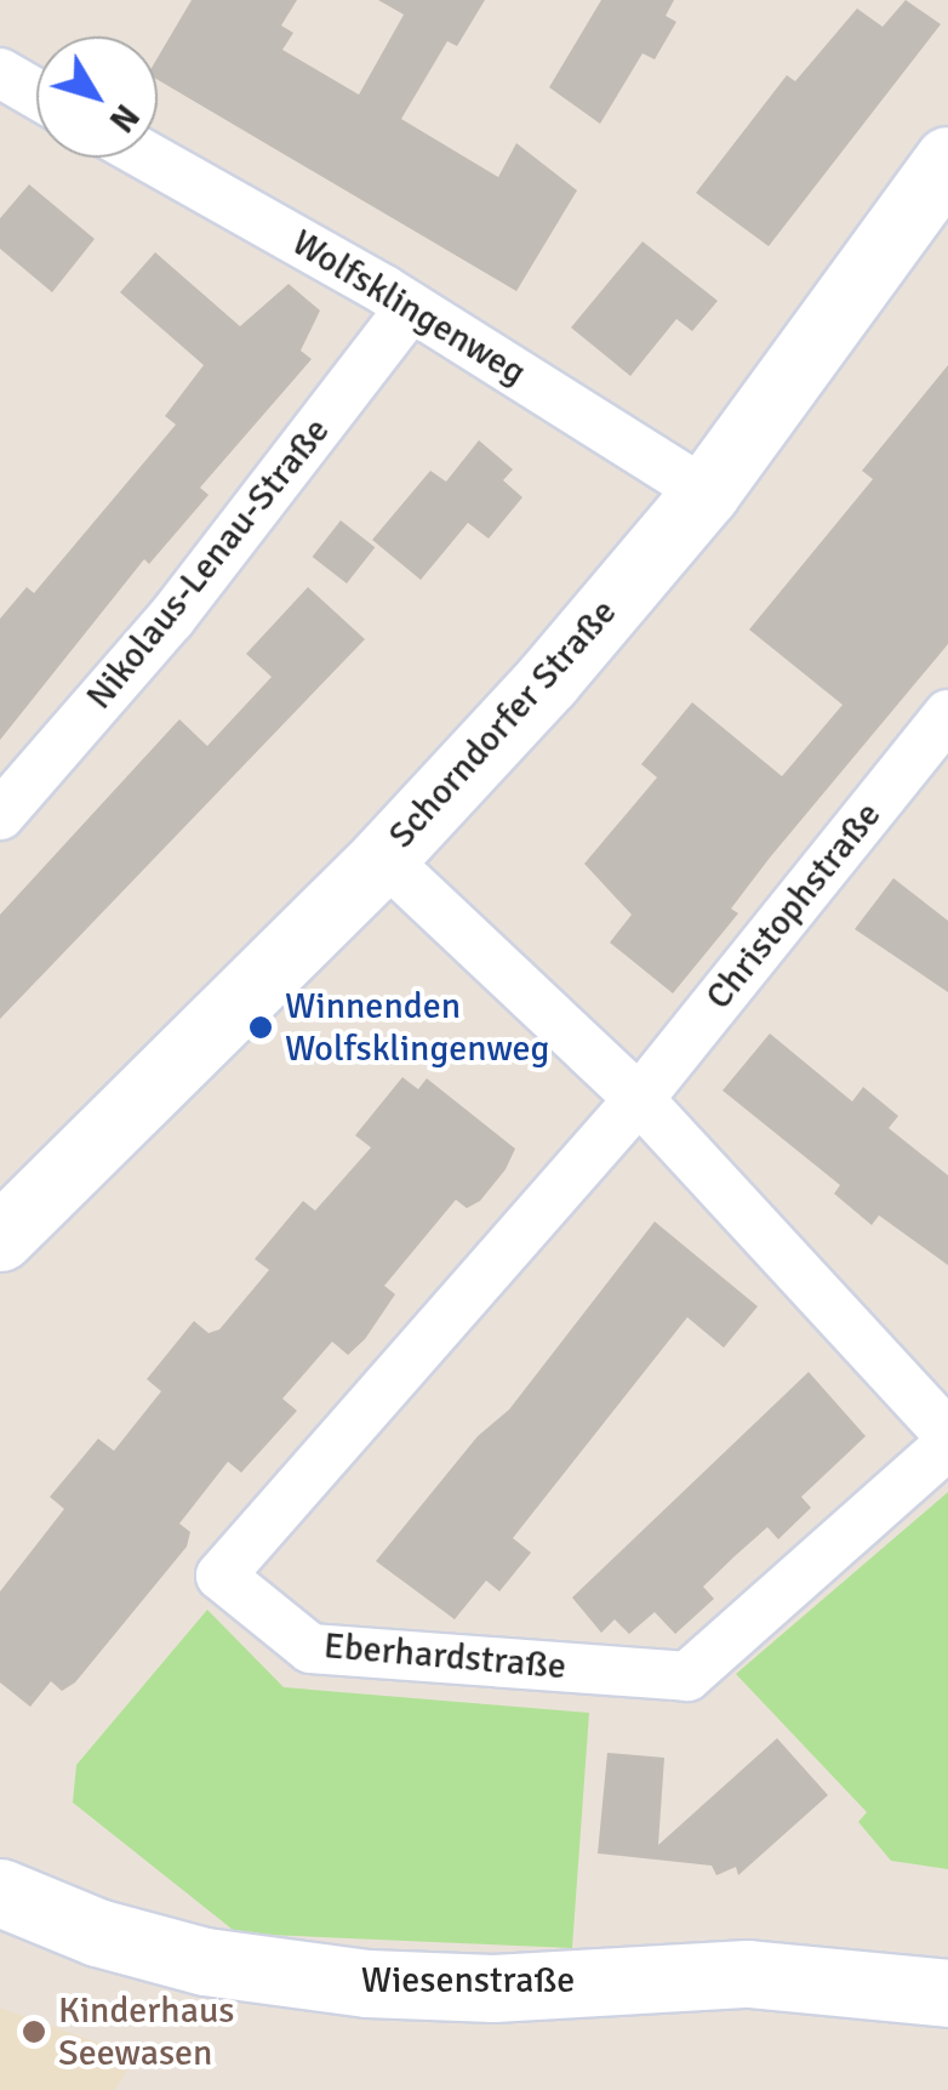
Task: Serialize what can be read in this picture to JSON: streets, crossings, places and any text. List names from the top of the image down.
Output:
{
  "streets": {
    "street": [
      "Wolfsklingenweg",
      "Nikolaus-Lenau-Straße",
      "Schorndorfer Straße",
      "Christophstraße",
      "Eberhardstraße",
      "Wiesenstraße"
    ]
  },
  "crossings": [
    ["Wolfsklingenweg", "Nikolaus-Lenau-Straße"],
    ["Wolfsklingenweg", "Schorndorfer Straße"],
    ["Christophstraße", "Eberhardstraße"]
  ],
  "places": ["Winnenden Wolfsklingenweg", "Kinderhaus Seewasen"],
  "north": "bottom right"
}
